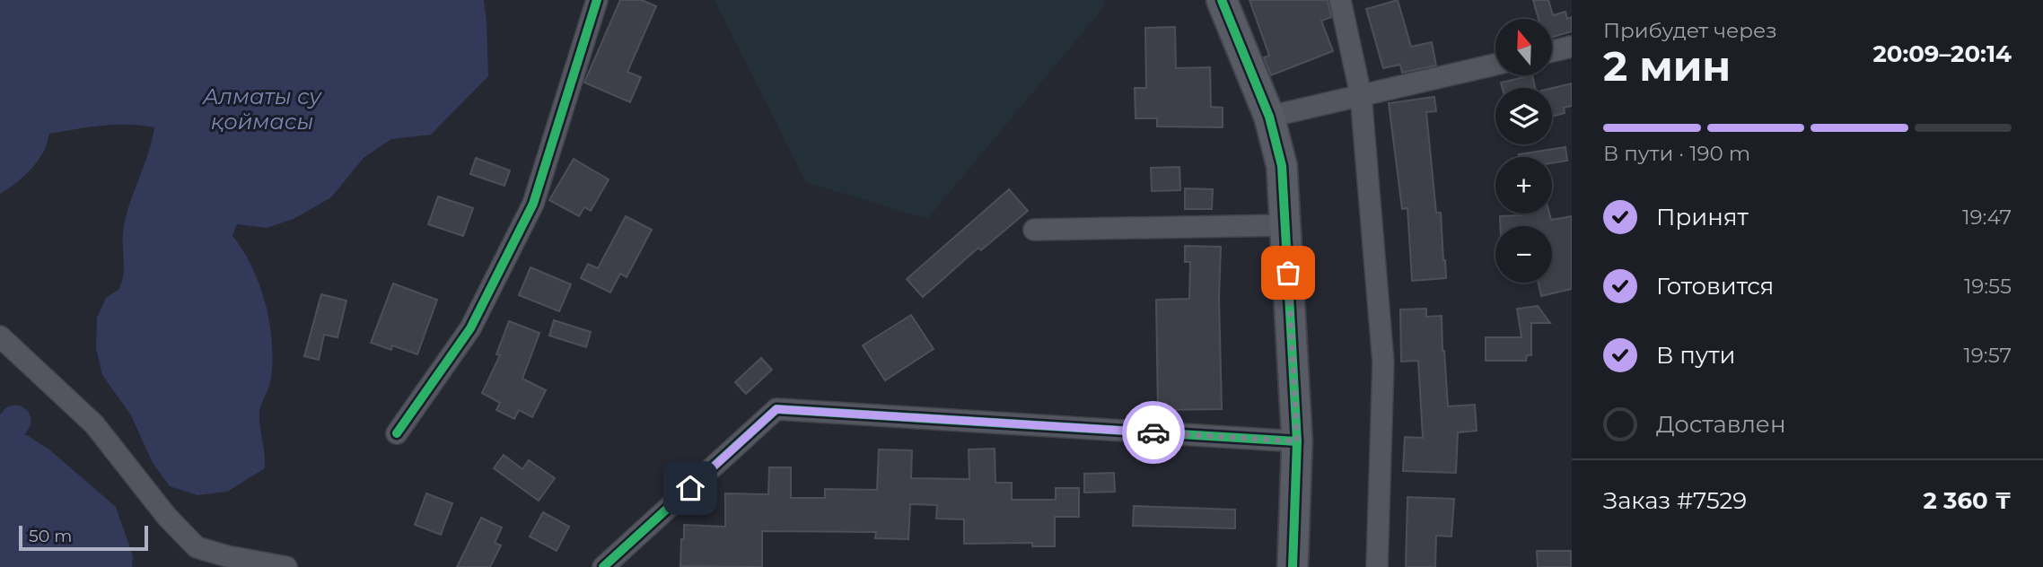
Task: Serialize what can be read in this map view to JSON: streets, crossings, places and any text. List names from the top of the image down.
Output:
{
  "water": ["Алматы су қоймасы"],
  "scale_bar": "50 m",
  "north": "top",
  "page": {
    "heading": ["2 мин", "Прибудет через", "20:09–20:14"],
    "panel": ["Заказ #7529", "2 360 ₸"],
    "map_buttons": ["+", "−"],
    "bar": "В пути · 190 m",
    "list": [
      ["Принят", "19:47"],
      ["Готовится", "19:55"],
      ["В пути", "19:57"],
      "Доставлен"
    ],
    "scale": "50 m"
  }
}
